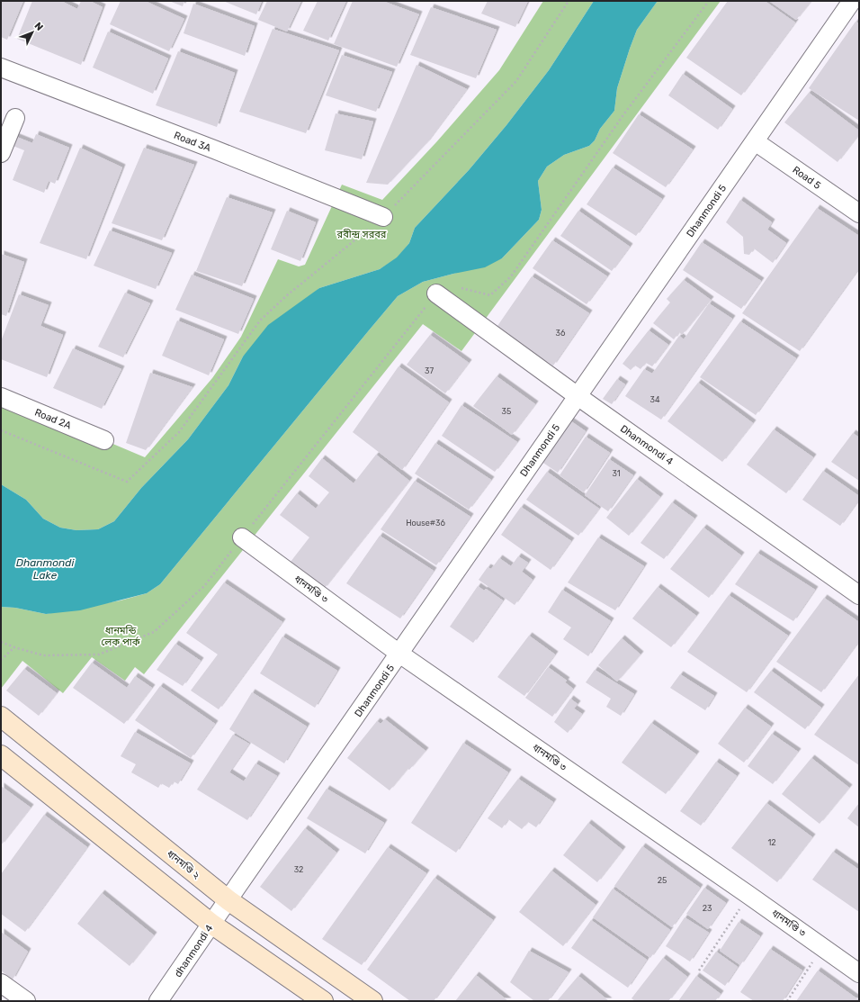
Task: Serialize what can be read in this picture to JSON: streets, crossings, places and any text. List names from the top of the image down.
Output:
{
  "streets": {
    "main road": ["ধানমণ্ডি ২"],
    "street": [
      "Road 3A",
      "Road 5",
      "Dhanmondi 5",
      "Road 2A",
      "Dhanmondi 4",
      "ধানমণ্ডি ৩",
      "dhanmondi 4"
    ]
  },
  "crossings": [
    ["Road 5", "Dhanmondi 5"],
    ["Dhanmondi 5", "Dhanmondi 4"],
    ["Dhanmondi 5", "ধানমণ্ডি ৩"],
    ["Dhanmondi 5", "ধানমণ্ডি ২"],
    ["Dhanmondi 5", "dhanmondi 4"],
    ["ধানমণ্ডি ২", "dhanmondi 4"]
  ],
  "water": ["Dhanmondi Lake"],
  "parks": ["রবীন্দ্র সরবর", "ধানমন্ডি লেক পার্ক"],
  "house_numbers": [
    "36",
    "37",
    "34",
    "35",
    "31",
    "House#36",
    "12",
    "32",
    "25",
    "23"
  ],
  "north": "top right"
}
